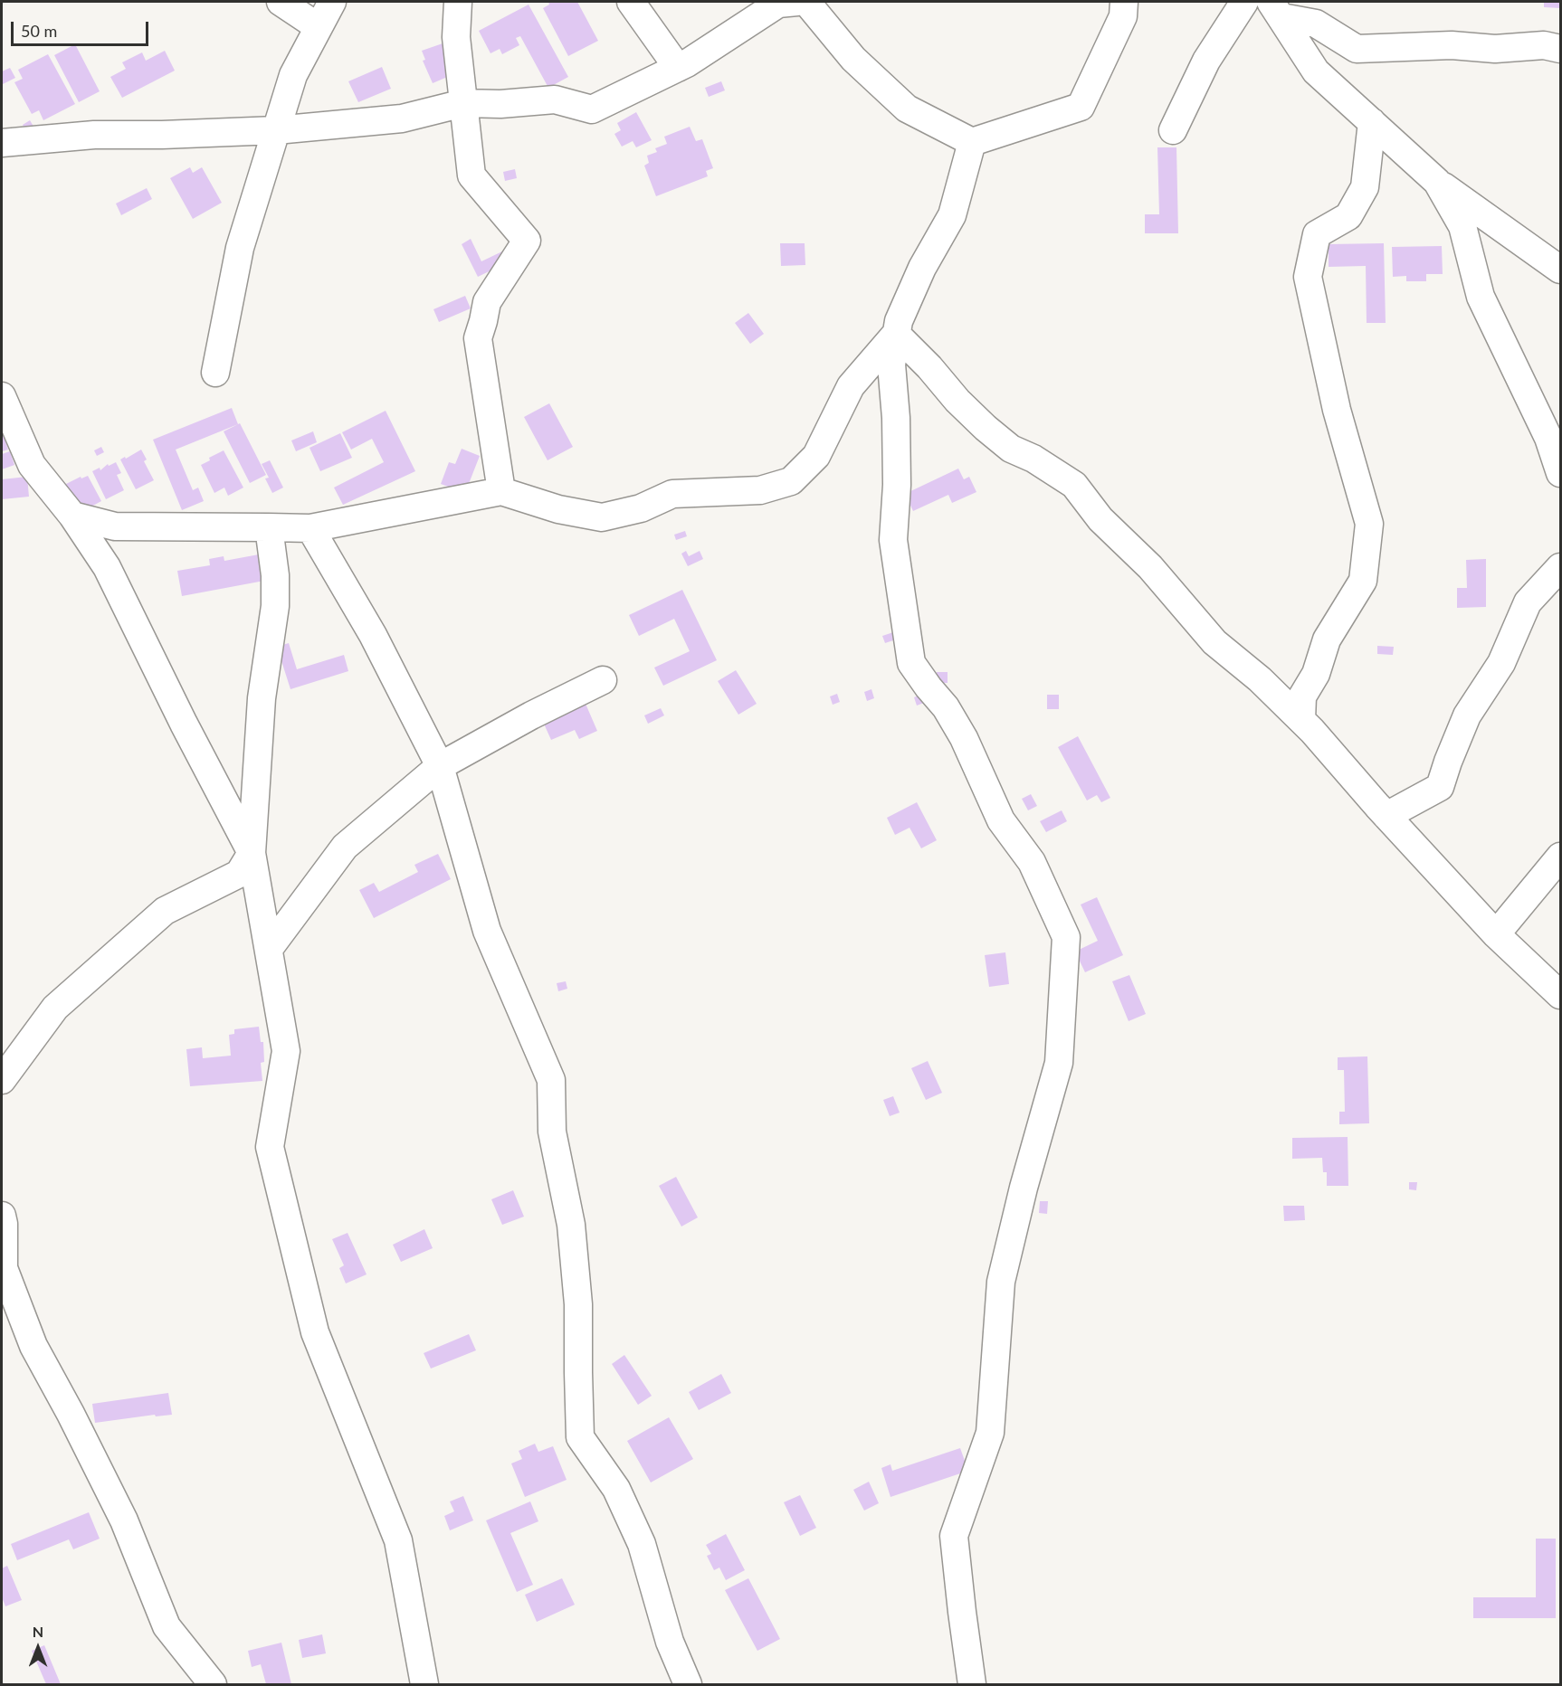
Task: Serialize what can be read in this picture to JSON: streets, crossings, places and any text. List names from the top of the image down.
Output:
{
  "scale_bar": "50 m",
  "north": "top"
}
